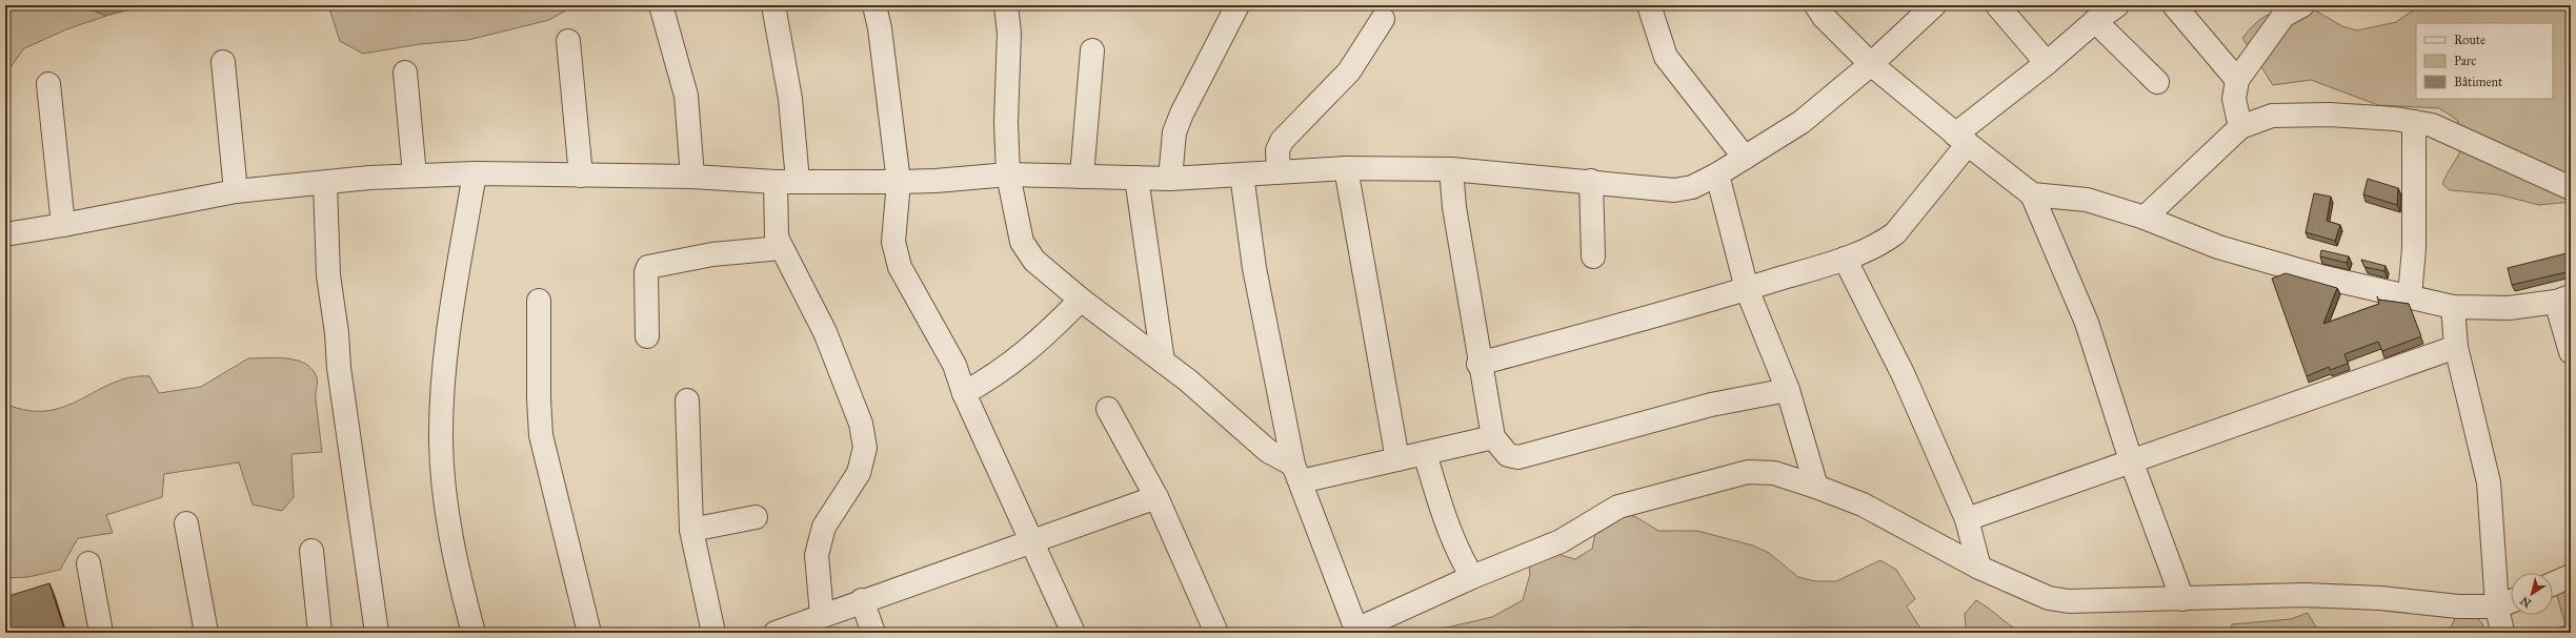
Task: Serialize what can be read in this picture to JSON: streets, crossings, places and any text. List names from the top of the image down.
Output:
{
  "legend": ["Route", "Parc", "Bâtiment"],
  "north": "bottom left"
}
